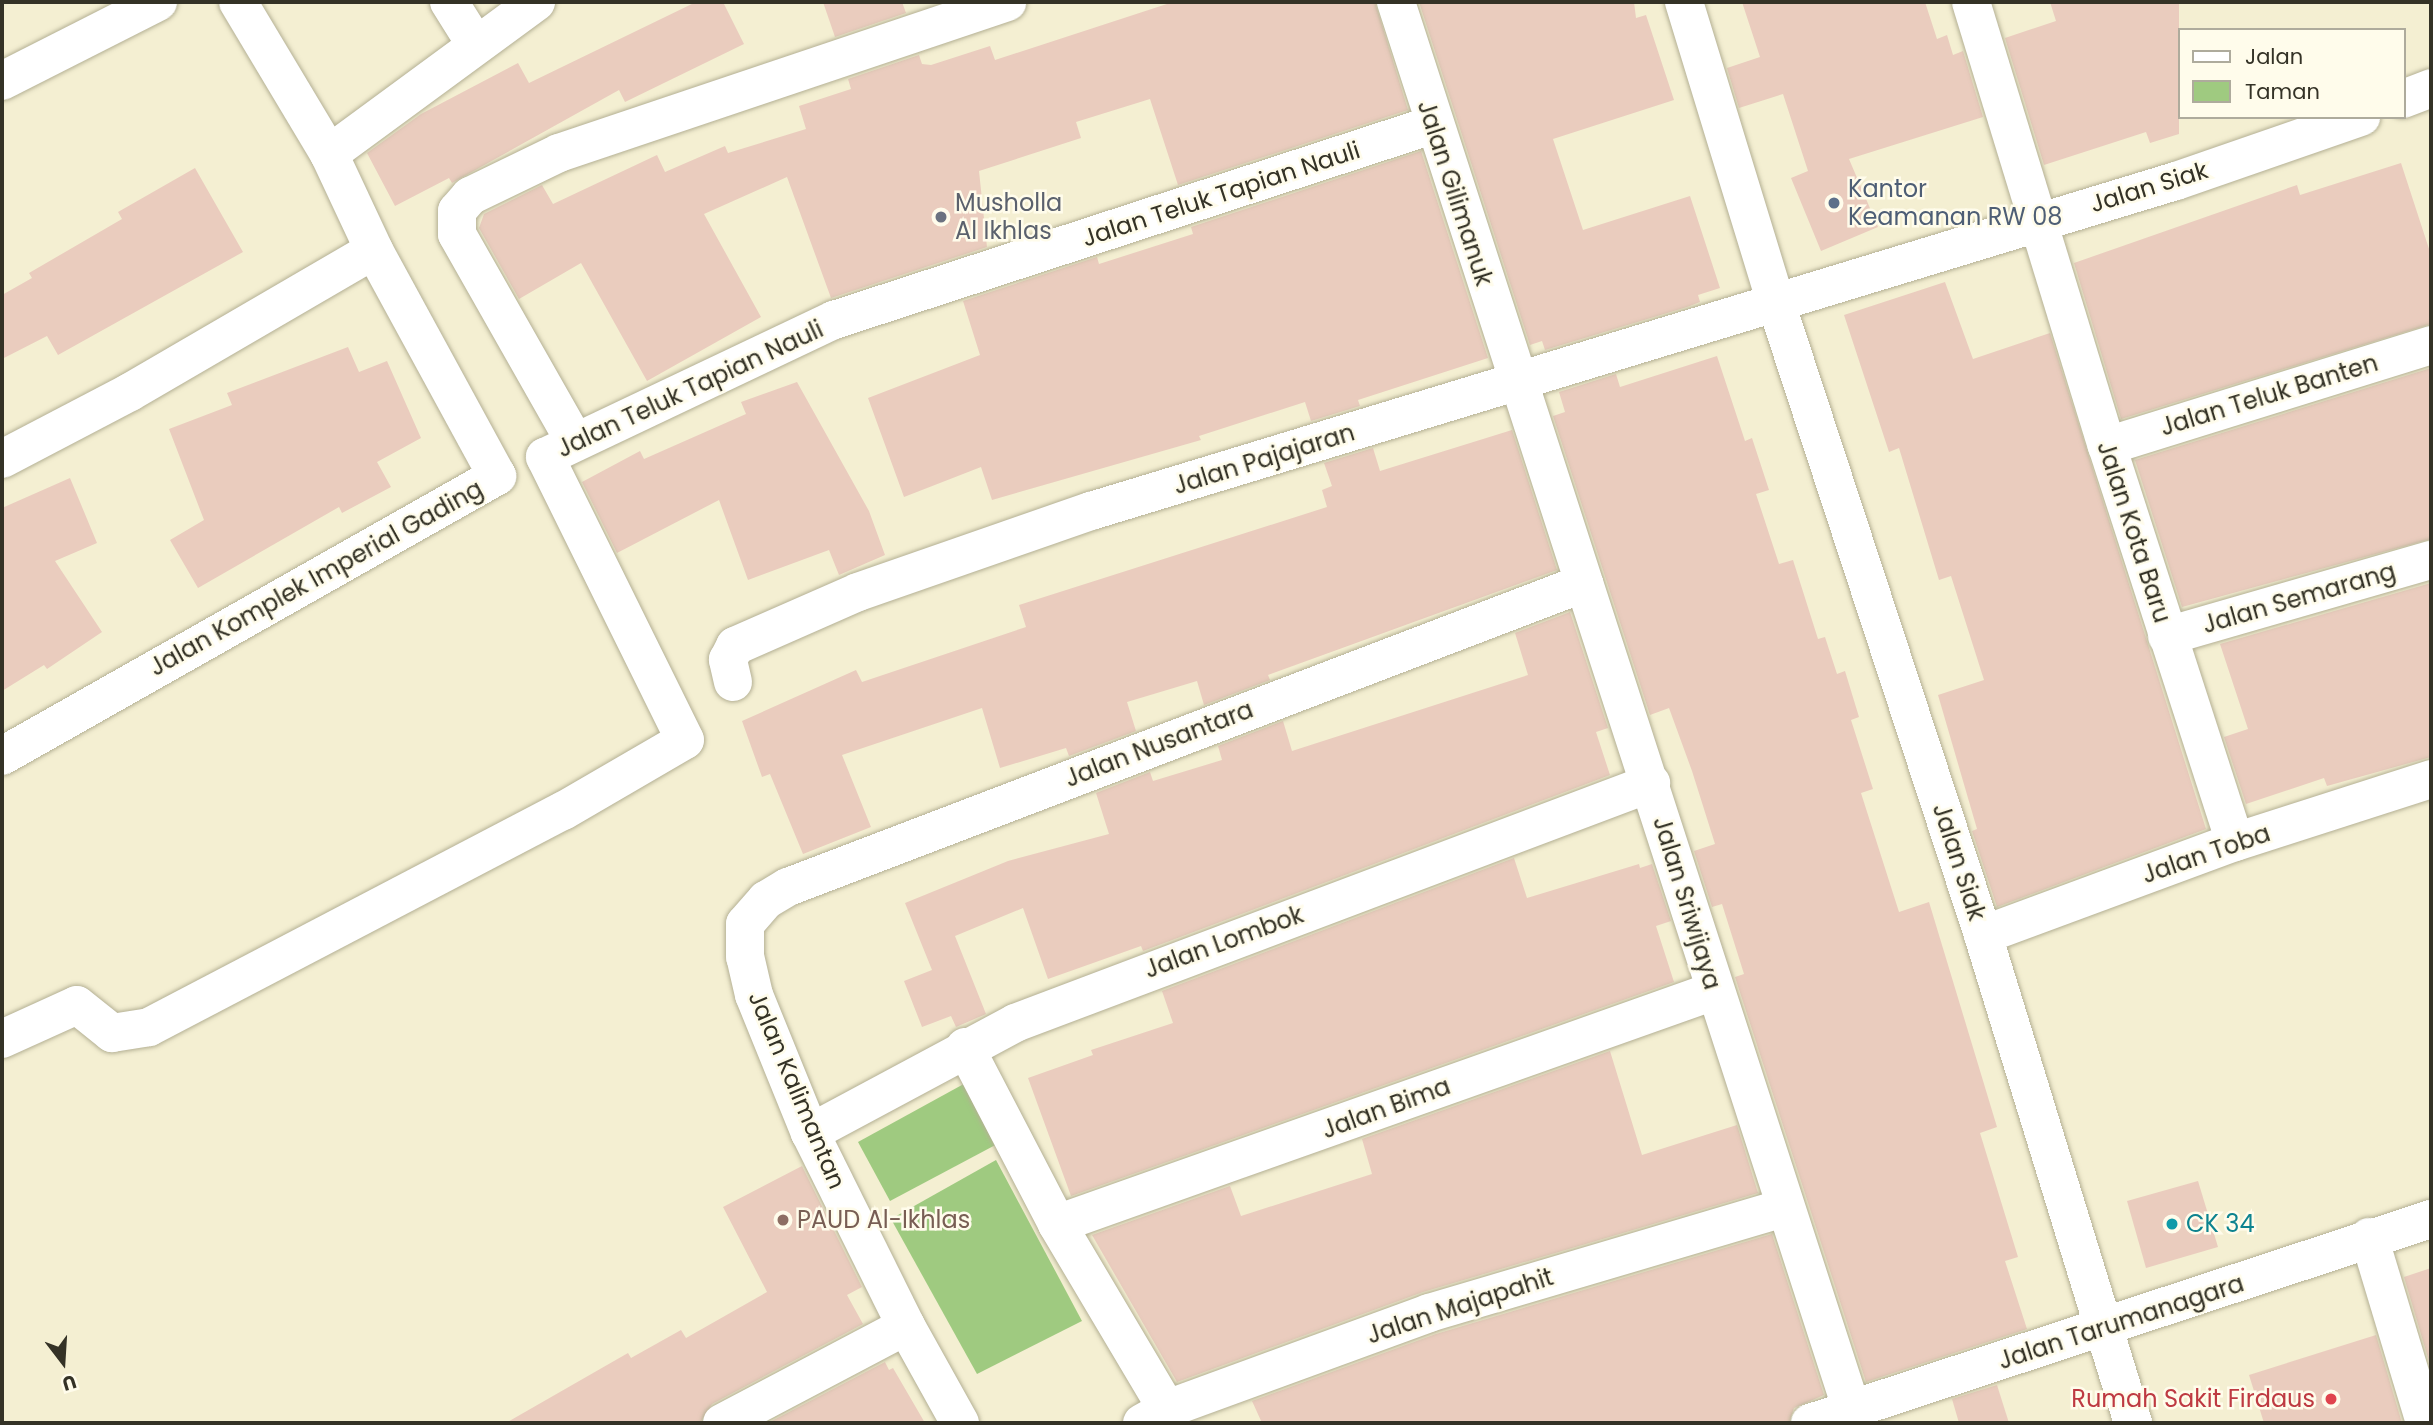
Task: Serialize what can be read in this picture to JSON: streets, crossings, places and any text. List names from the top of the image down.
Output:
{
  "streets": {
    "street": [
      "Jalan Siak",
      "Jalan Gilimanuk",
      "Jalan Teluk Tapian Nauli",
      "Jalan Teluk Banten",
      "Jalan Pajajaran",
      "Jalan Kota Baru",
      "Jalan Komplek Imperial Gading",
      "Jalan Semarang",
      "Jalan Nusantara",
      "Jalan Toba",
      "Jalan Sriwijaya",
      "Jalan Lombok",
      "Jalan Kalimantan",
      "Jalan Bima",
      "Jalan Majapahit",
      "Jalan Tarumanagara"
    ]
  },
  "crossings": [
    ["Jalan Siak", "Jalan Pajajaran"],
    ["Jalan Siak", "Jalan Kota Baru"],
    ["Jalan Siak", "Jalan Toba"],
    ["Jalan Siak", "Jalan Tarumanagara"],
    ["Jalan Gilimanuk", "Jalan Teluk Tapian Nauli"],
    ["Jalan Gilimanuk", "Jalan Pajajaran"],
    ["Jalan Gilimanuk", "Jalan Sriwijaya"],
    ["Jalan Teluk Banten", "Jalan Kota Baru"],
    ["Jalan Pajajaran", "Jalan Sriwijaya"],
    ["Jalan Kota Baru", "Jalan Semarang"],
    ["Jalan Kota Baru", "Jalan Toba"],
    ["Jalan Nusantara", "Jalan Sriwijaya"],
    ["Jalan Nusantara", "Jalan Kalimantan"],
    ["Jalan Sriwijaya", "Jalan Lombok"],
    ["Jalan Sriwijaya", "Jalan Bima"],
    ["Jalan Sriwijaya", "Jalan Majapahit"],
    ["Jalan Sriwijaya", "Jalan Tarumanagara"],
    ["Jalan Lombok", "Jalan Kalimantan"]
  ],
  "places": [
    "Kantor Keamanan RW 08",
    "Musholla Al Ikhlas",
    "PAUD Al-Ikhlas",
    "CK 34",
    "Rumah Sakit Firdaus"
  ],
  "legend": ["Jalan", "Taman"],
  "north": "bottom"
}
